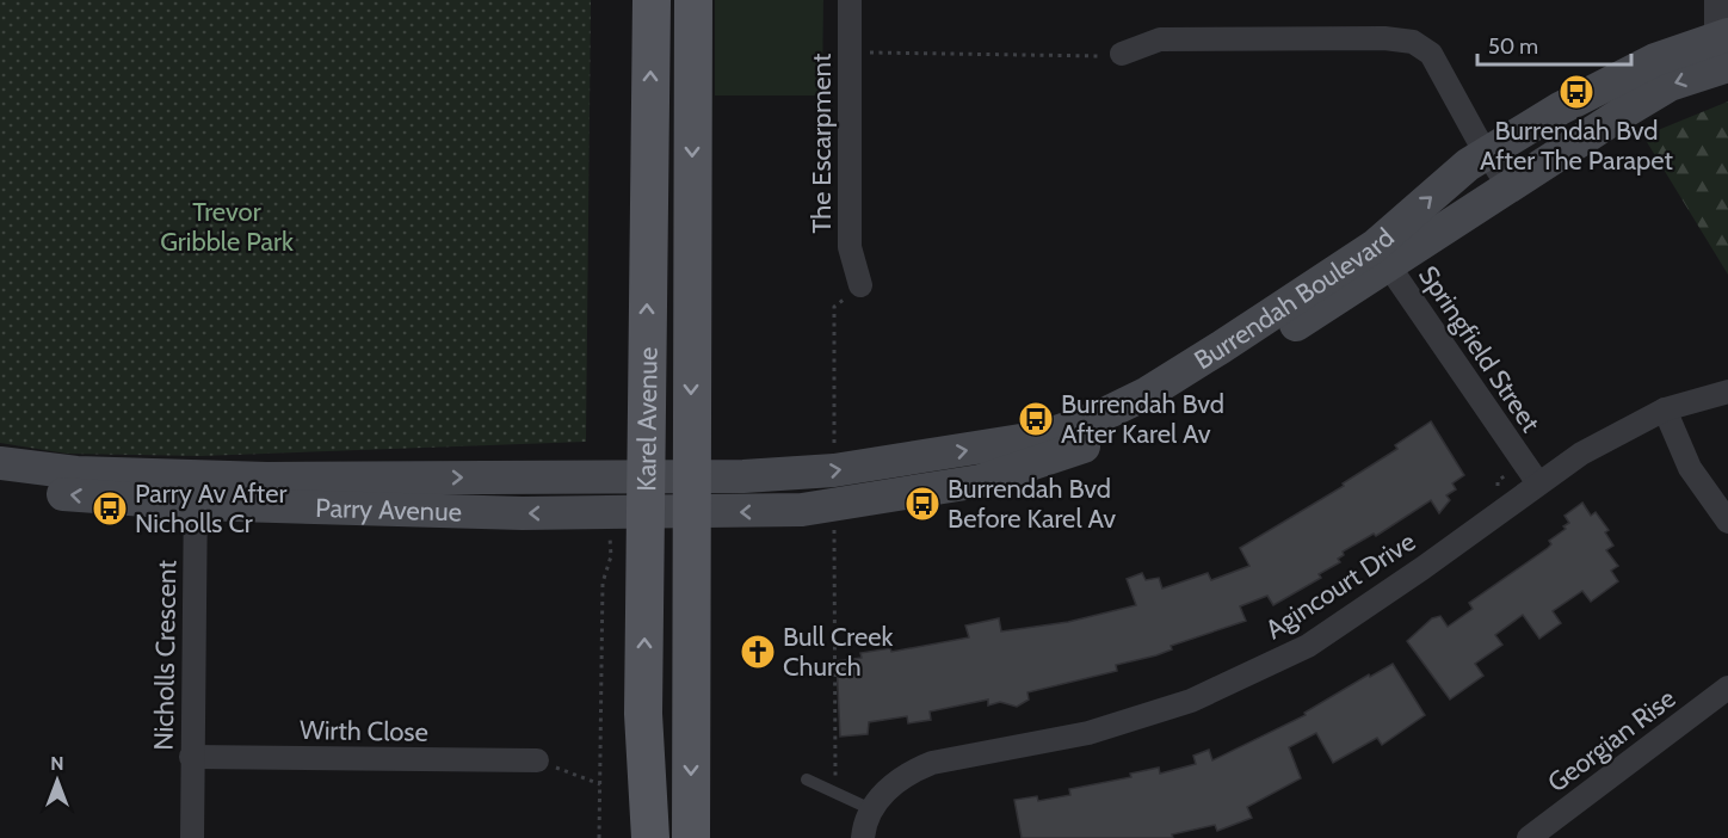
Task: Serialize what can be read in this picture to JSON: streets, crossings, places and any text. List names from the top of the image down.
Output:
{
  "streets": {
    "main road": ["Burrendah Boulevard", "Karel Avenue", "Parry Avenue"],
    "street": [
      "The Escarpment",
      "Springfield Street",
      "Agincourt Drive",
      "Nicholls Crescent",
      "Wirth Close",
      "Georgian Rise"
    ]
  },
  "crossings": [
    ["Burrendah Boulevard", "Springfield Street"],
    ["Burrendah Boulevard", "Karel Avenue"],
    ["Burrendah Boulevard", "Parry Avenue"],
    ["Springfield Street", "Agincourt Drive"],
    ["Karel Avenue", "Parry Avenue"],
    ["Parry Avenue", "Nicholls Crescent"],
    ["Nicholls Crescent", "Wirth Close"]
  ],
  "parks": ["Trevor Gribble Park"],
  "places": {
    "bus stop": [
      "Burrendah Bvd After The Parapet",
      "Burrendah Bvd After Karel Av",
      "Burrendah Bvd Before Karel Av",
      "Parry Av After Nicholls Cr"
    ],
    "church": ["Bull Creek Church"]
  },
  "scale_bar": "50 m",
  "north": "top"
}
